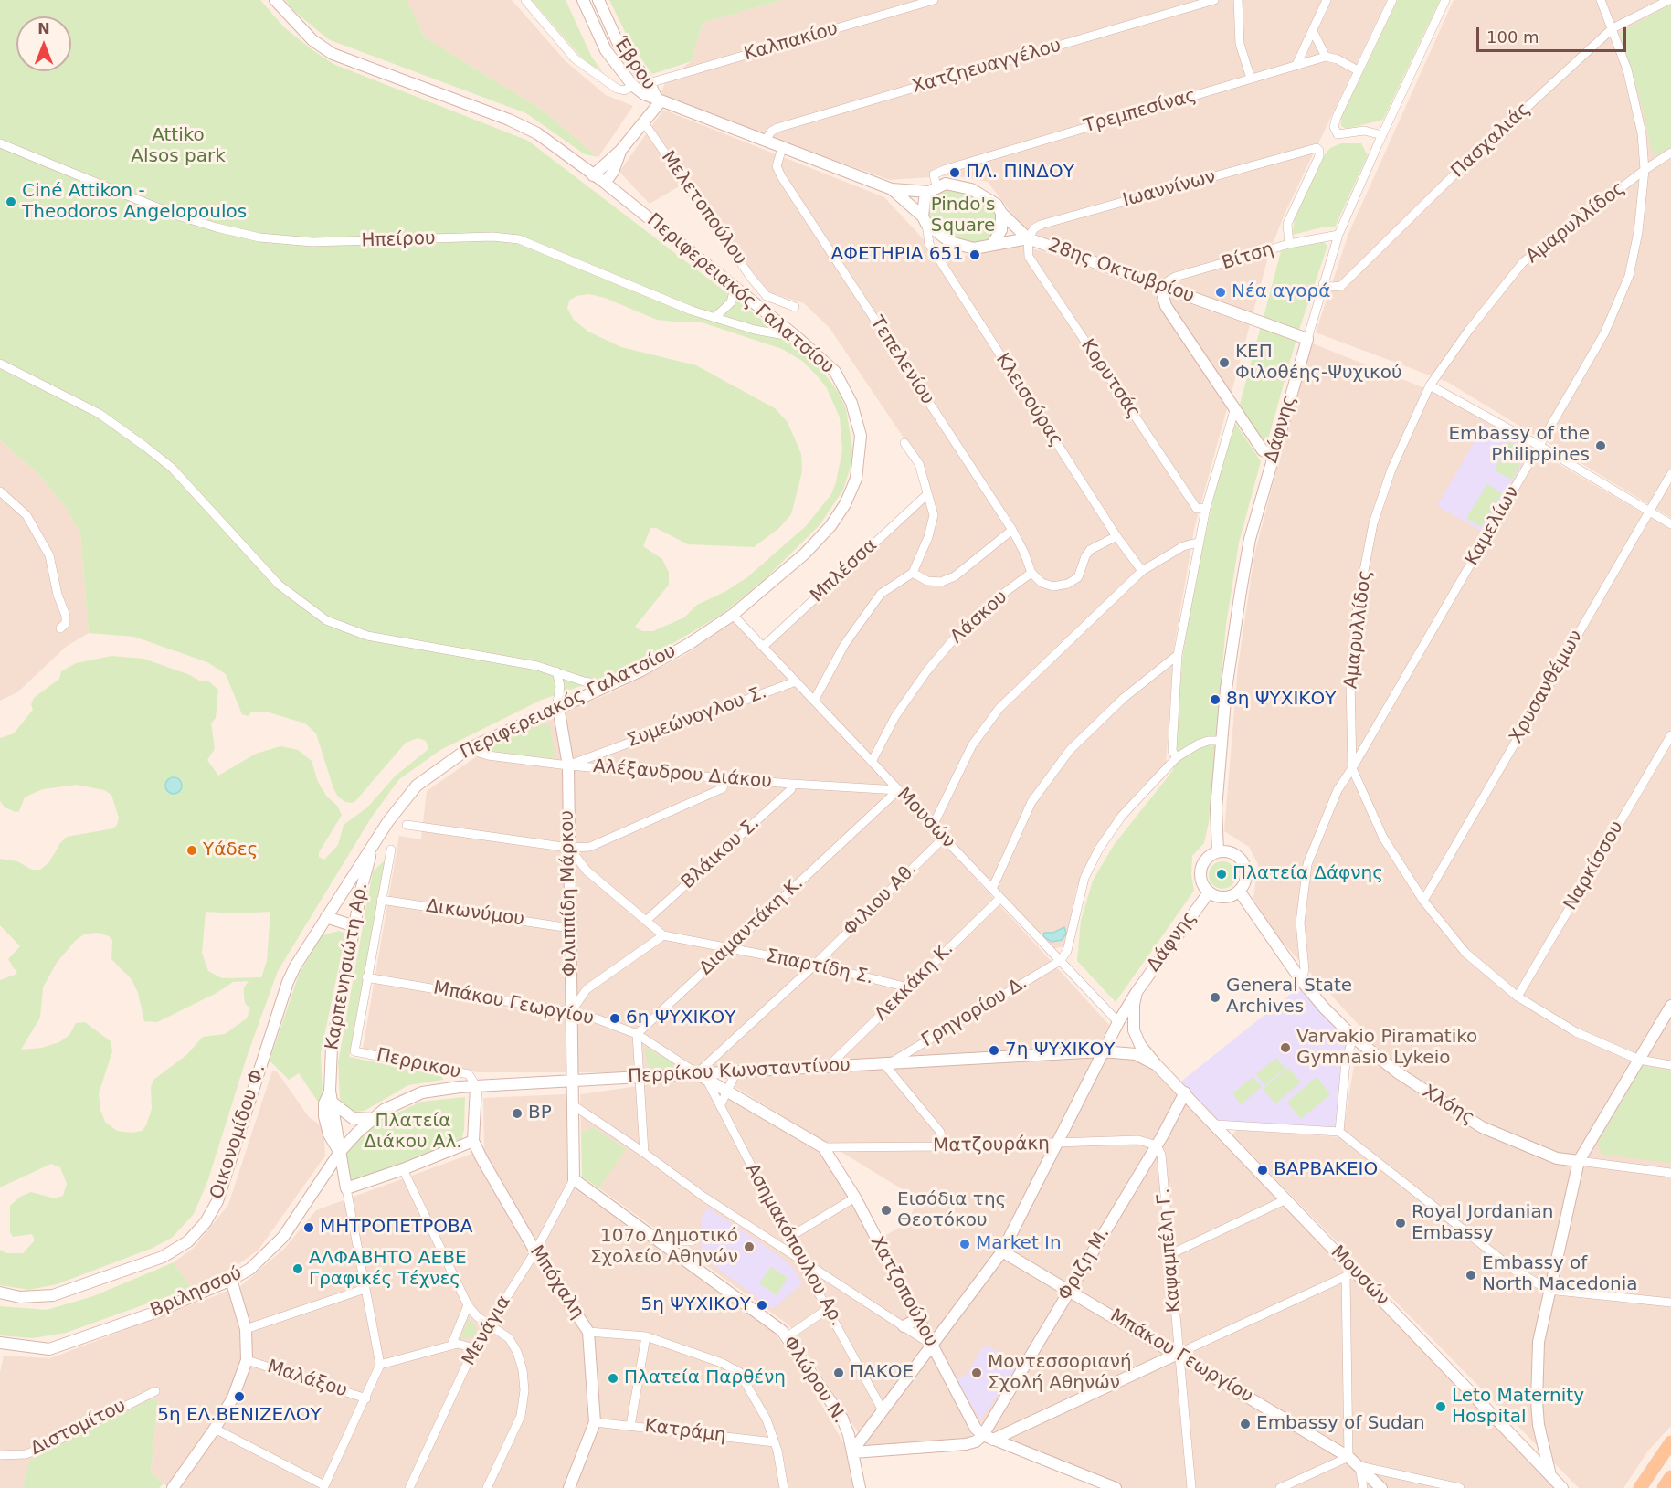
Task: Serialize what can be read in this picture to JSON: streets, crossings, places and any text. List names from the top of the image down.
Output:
{
  "streets": {
    "street": [
      "Καλπακίου",
      "Έβρου",
      "Χατζηευαγγέλου",
      "Τρεμπεσίνας",
      "Πασχαλιάς",
      "Ιωαννίνων",
      "Μελετοπούλου",
      "Αμαρυλλίδος",
      "Ηπείρου",
      "Βίτση",
      "28ης Οκτωβρίου",
      "Περιφερειακός Γαλατσίου",
      "Τεπελενίου",
      "Κορυτσάς",
      "Κλεισούρας",
      "Δάφνης",
      "Καμελίων",
      "Μπλέσσα",
      "Λάσκου",
      "Χρυσανθέμων",
      "Συμεώνογλου Σ.",
      "Αλέξανδρου Διάκου",
      "Μουσών",
      "Βλάικου Σ.",
      "Ναρκίσσου",
      "Φιλιππίδη Μάρκου",
      "Φιλιου Αθ.",
      "Δικωνύμου",
      "Διαμαντάκη Κ.",
      "Καρπενησιώτη Αρ.",
      "Σπαρτίδη Σ.",
      "Λεκκάκη Κ.",
      "Μπάκου Γεωργίου",
      "Γρηγορίου Δ.",
      "Περρικου",
      "Περρίκου Κωνσταντίνου",
      "Χλόης",
      "Οικονομίδου Φ.",
      "Ματζουράκη",
      "Ασημακόπουλου Αρ.",
      "Καψαμπέλη Γ.",
      "Φριζη Μ.",
      "Μπόχαλη",
      "Χατζοπούλου",
      "Βριλησσού",
      "Μενάγια",
      "Μαλάξου",
      "Φλώρου Ν.",
      "Διστομίτου",
      "Κατράμη"
    ]
  },
  "crossings": [
    ["Καλπακίου", "Έβρου"],
    ["Έβρου", "28ης Οκτωβρίου"],
    ["Χατζηευαγγέλου", "28ης Οκτωβρίου"],
    ["Τρεμπεσίνας", "28ης Οκτωβρίου"],
    ["Τρεμπεσίνας", "Κλεισούρας"],
    ["Πασχαλιάς", "Δάφνης"],
    ["Πασχαλιάς", "Καμελίων"],
    ["Ιωαννίνων", "Βίτση"],
    ["Ιωαννίνων", "28ης Οκτωβρίου"],
    ["Ιωαννίνων", "Κορυτσάς"],
    ["Αμαρυλλίδος", "Καμελίων"],
    ["Αμαρυλλίδος", "Χρυσανθέμων"],
    ["Αμαρυλλίδος", "Ναρκίσσου"],
    ["Ηπείρου", "Περιφερειακός Γαλατσίου"],
    ["Βίτση", "28ης Οκτωβρίου"],
    ["Βίτση", "Δάφνης"],
    ["28ης Οκτωβρίου", "Τεπελενίου"],
    ["28ης Οκτωβρίου", "Κορυτσάς"],
    ["28ης Οκτωβρίου", "Κλεισούρας"],
    ["28ης Οκτωβρίου", "Δάφνης"],
    ["Περιφερειακός Γαλατσίου", "Αλέξανδρου Διάκου"],
    ["Περιφερειακός Γαλατσίου", "Μουσών"],
    ["Περιφερειακός Γαλατσίου", "Φιλιππίδη Μάρκου"],
    ["Περιφερειακός Γαλατσίου", "Καρπενησιώτη Αρ."],
    ["Περιφερειακός Γαλατσίου", "Οικονομίδου Φ."],
    ["Τεπελενίου", "Λάσκου"],
    ["Δάφνης", "Μουσών"],
    ["Δάφνης", "Μπάκου Γεωργίου"],
    ["Δάφνης", "Περρίκου Κωνσταντίνου"],
    ["Δάφνης", "Χλόης"],
    ["Δάφνης", "Ματζουράκη"],
    ["Δάφνης", "Ασημακόπουλου Αρ."],
    ["Δάφνης", "Χατζοπούλου"],
    ["Δάφνης", "Φλώρου Ν."],
    ["Καμελίων", "Χλόης"],
    ["Μπλέσσα", "Μουσών"],
    ["Λάσκου", "Μουσών"],
    ["Συμεώνογλου Σ.", "Αλέξανδρου Διάκου"],
    ["Συμεώνογλου Σ.", "Μουσών"],
    ["Συμεώνογλου Σ.", "Φιλιππίδη Μάρκου"],
    ["Αλέξανδρου Διάκου", "Μουσών"],
    ["Αλέξανδρου Διάκου", "Βλάικου Σ."],
    ["Αλέξανδρου Διάκου", "Φιλιππίδη Μάρκου"],
    ["Αλέξανδρου Διάκου", "Διαμαντάκη Κ."],
    ["Μουσών", "Φιλιου Αθ."],
    ["Μουσών", "Διαμαντάκη Κ."],
    ["Μουσών", "Λεκκάκη Κ."],
    ["Μουσών", "Γρηγορίου Δ."],
    ["Μουσών", "Περρίκου Κωνσταντίνου"],
    ["Μουσών", "Φριζη Μ."],
    ["Φιλιππίδη Μάρκου", "Δικωνύμου"],
    ["Φιλιππίδη Μάρκου", "Μπάκου Γεωργίου"],
    ["Φιλιππίδη Μάρκου", "Περρίκου Κωνσταντίνου"],
    ["Φιλιππίδη Μάρκου", "Μενάγια"],
    ["Φιλιππίδη Μάρκου", "Φλώρου Ν."],
    ["Φιλιου Αθ.", "Σπαρτίδη Σ."],
    ["Φιλιου Αθ.", "Μπάκου Γεωργίου"],
    ["Φιλιου Αθ.", "Περρίκου Κωνσταντίνου"],
    ["Φιλιου Αθ.", "Ασημακόπουλου Αρ."],
    ["Δικωνύμου", "Καρπενησιώτη Αρ."],
    ["Διαμαντάκη Κ.", "Σπαρτίδη Σ."],
    ["Διαμαντάκη Κ.", "Μπάκου Γεωργίου"],
    ["Καρπενησιώτη Αρ.", "Μπάκου Γεωργίου"],
    ["Καρπενησιώτη Αρ.", "Περρικου"],
    ["Καρπενησιώτη Αρ.", "Περρίκου Κωνσταντίνου"],
    ["Καρπενησιώτη Αρ.", "Οικονομίδου Φ."],
    ["Καρπενησιώτη Αρ.", "Βριλησσού"],
    ["Σπαρτίδη Σ.", "Λεκκάκη Κ."],
    ["Λεκκάκη Κ.", "Περρίκου Κωνσταντίνου"],
    ["Μπάκου Γεωργίου", "Περρίκου Κωνσταντίνου"],
    ["Μπάκου Γεωργίου", "Ματζουράκη"],
    ["Μπάκου Γεωργίου", "Ασημακόπουλου Αρ."],
    ["Μπάκου Γεωργίου", "Καψαμπέλη Γ."],
    ["Μπάκου Γεωργίου", "Φριζη Μ."],
    ["Μπάκου Γεωργίου", "Χατζοπούλου"],
    ["Γρηγορίου Δ.", "Περρίκου Κωνσταντίνου"],
    ["Περρικου", "Περρίκου Κωνσταντίνου"],
    ["Περρικου", "Μπόχαλη"],
    ["Περρίκου Κωνσταντίνου", "Ασημακόπουλου Αρ."],
    ["Περρίκου Κωνσταντίνου", "Μπόχαλη"],
    ["Περρίκου Κωνσταντίνου", "Βριλησσού"],
    ["Ματζουράκη", "Καψαμπέλη Γ."],
    ["Ματζουράκη", "Φριζη Μ."],
    ["Ματζουράκη", "Χατζοπούλου"],
    ["Καψαμπέλη Γ.", "Φριζη Μ."],
    ["Φριζη Μ.", "Χατζοπούλου"],
    ["Μπόχαλη", "Μενάγια"],
    ["Μπόχαλη", "Κατράμη"],
    ["Μενάγια", "Φλώρου Ν."]
  ],
  "parks": ["Attiko Alsos park", "Pindo's Square", "Πλατεία Διάκου Αλ."],
  "places": [
    "ΠΛ. ΠΙΝΔΟΥ",
    "Ciné Attikon - Theodoros Angelopoulos",
    "ΑΦΕΤΗΡΙΑ 651",
    "Νέα αγορά",
    "ΚΕΠ Φιλοθέης-Ψυχικού",
    "Embassy of the Philippines",
    "8η ΨΥΧΙΚΟΥ",
    "Υάδες",
    "Πλατεία Δάφνης",
    "General State Archives",
    "6η ΨΥΧΙΚΟΥ",
    "Varvakio Piramatiko Gymnasio Lykeio",
    "7η ΨΥΧΙΚΟΥ",
    "BP",
    "ΒΑΡΒΑΚΕΙΟ",
    "Εισόδια της Θεοτόκου",
    "Royal Jordanian Embassy",
    "ΜΗΤΡΟΠΕΤΡΟΒΑ",
    "Market In",
    "107o Δημοτικό Σχολείο Αθηνών",
    "ΑΛΦΑΒΗΤΟ ΑΕΒΕ Γραφικές Τέχνες",
    "Embassy of North Macedonia",
    "5η ΨΥΧΙΚΟΥ",
    "ΠΑΚΟΕ",
    "Μοντεσσοριανή Σχολή Αθηνών",
    "Πλατεία Παρθένη",
    "5η ΕΛ.ΒΕΝΙΖΕΛΟΥ",
    "Leto Maternity Hospital",
    "Embassy of Sudan"
  ],
  "scale_bar": "100 m",
  "north": "top"
}
